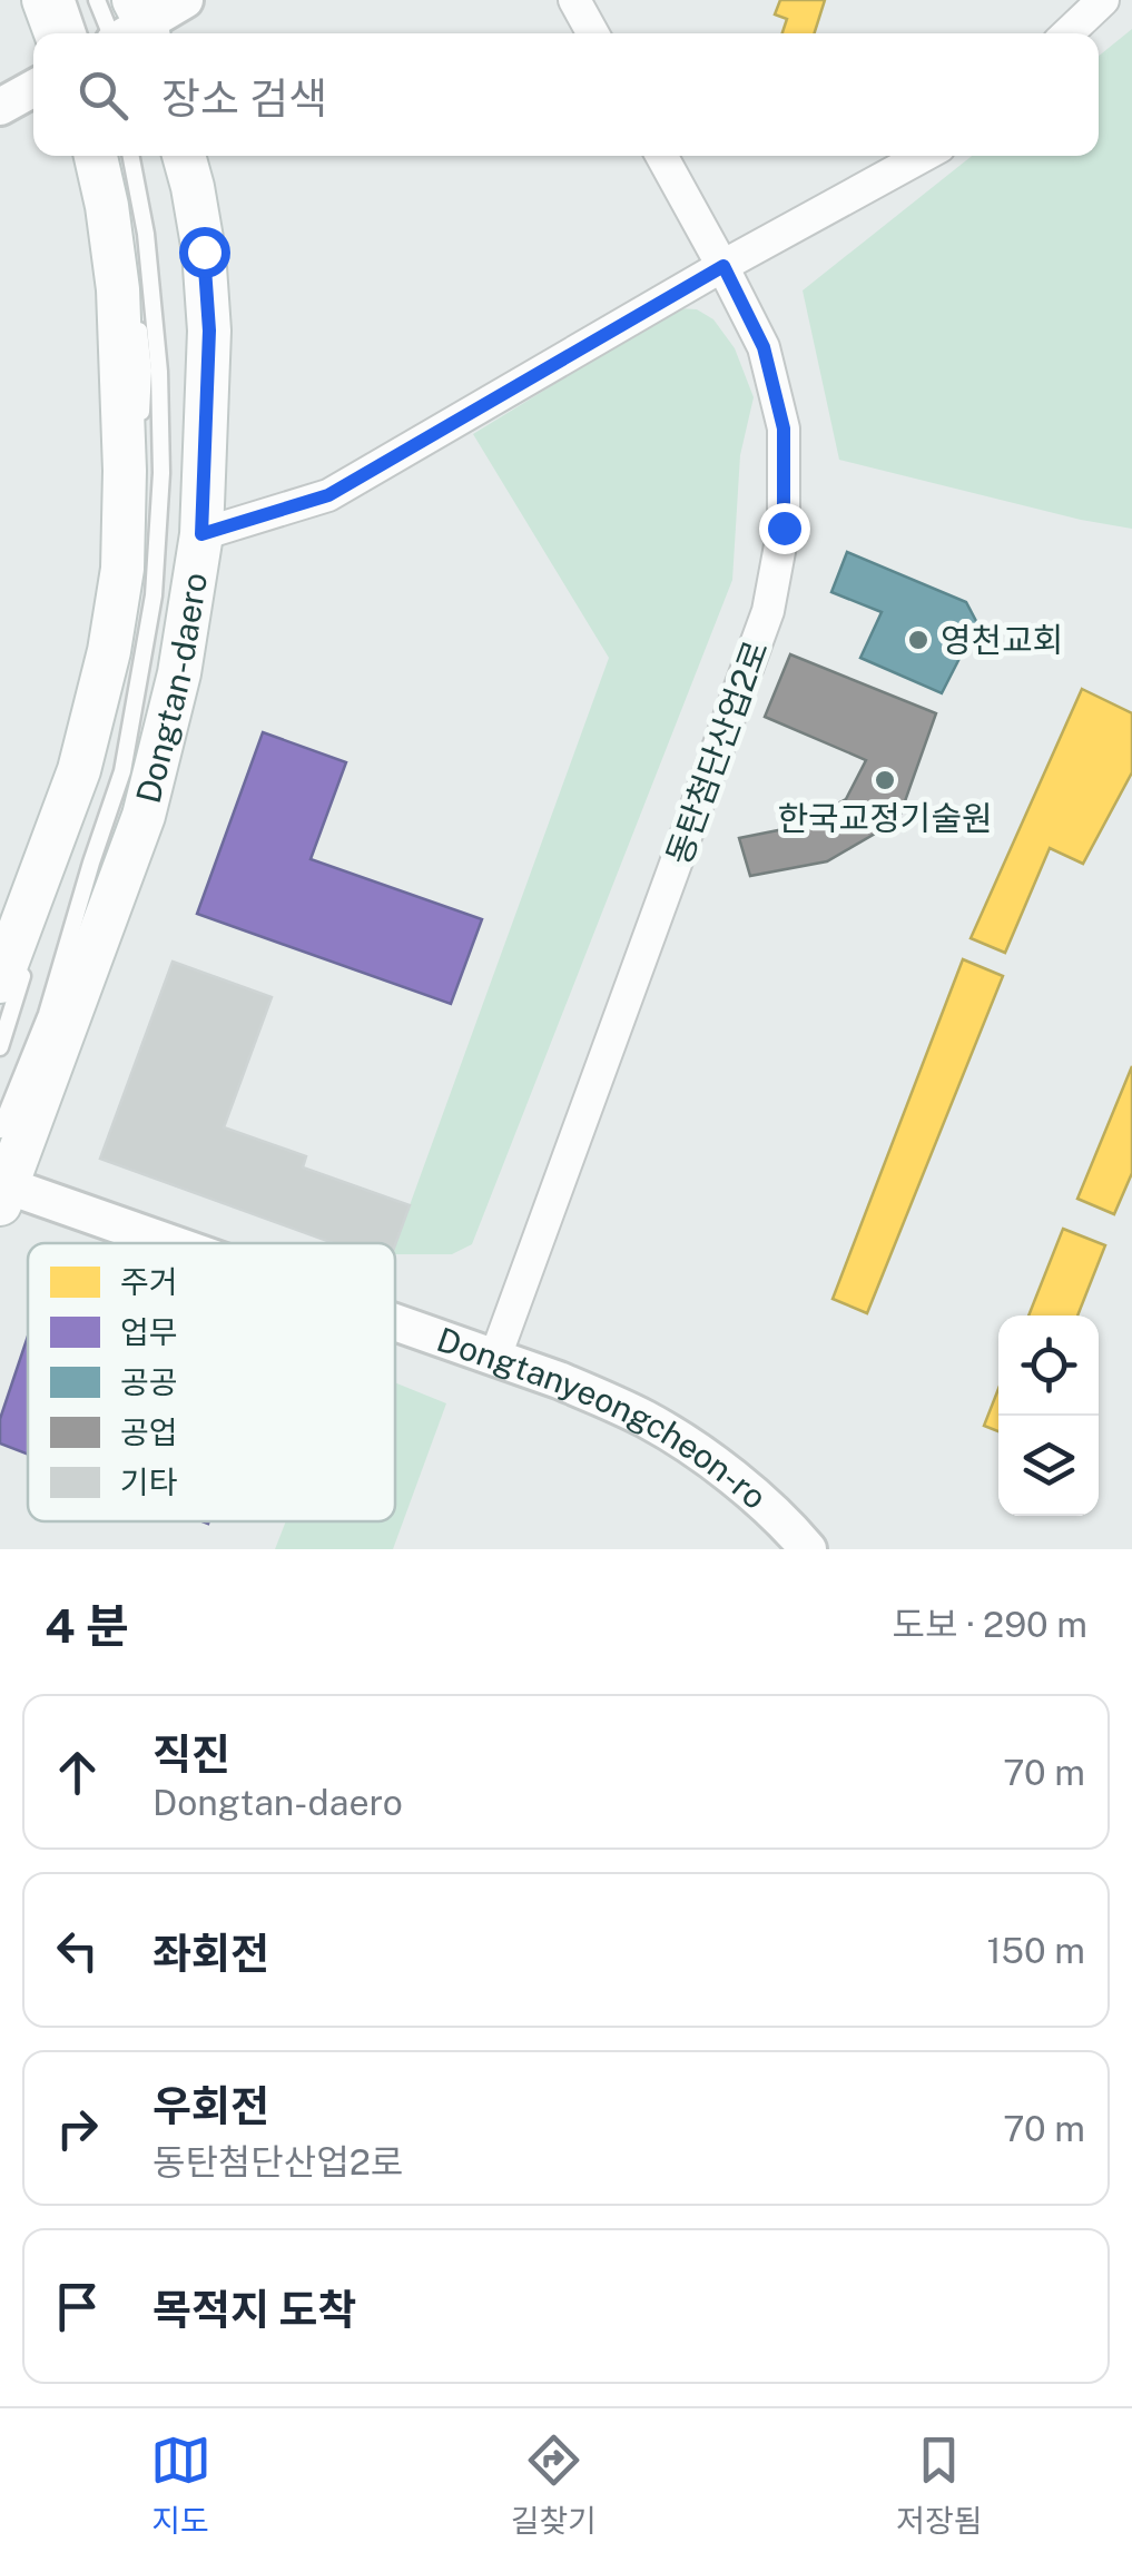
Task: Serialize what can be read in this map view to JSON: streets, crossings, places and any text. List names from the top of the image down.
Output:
{
  "streets": {
    "main road": ["Dongtan-daero"],
    "street": ["동탄첨단산업2로", "Dongtanyeongcheon-ro"]
  },
  "crossings": [
    ["Dongtan-daero", "Dongtanyeongcheon-ro"],
    ["동탄첨단산업2로", "Dongtanyeongcheon-ro"]
  ],
  "places": ["영천교회", "한국교정기술원"],
  "legend": [
    "주거",
    "업무",
    "공공",
    "공업",
    "기타"
  ],
  "page": {
    "search": "장소 검색",
    "heading": ["4 분", "도보 · 290 m"],
    "list": [
      ["직진", "Dongtan-daero", "70 m"],
      ["좌회전", "150 m"],
      ["우회전", "동탄첨단산업2로", "70 m"],
      "목적지 도착"
    ],
    "nav": ["지도", "길찾기", "저장됨"]
  }
}
